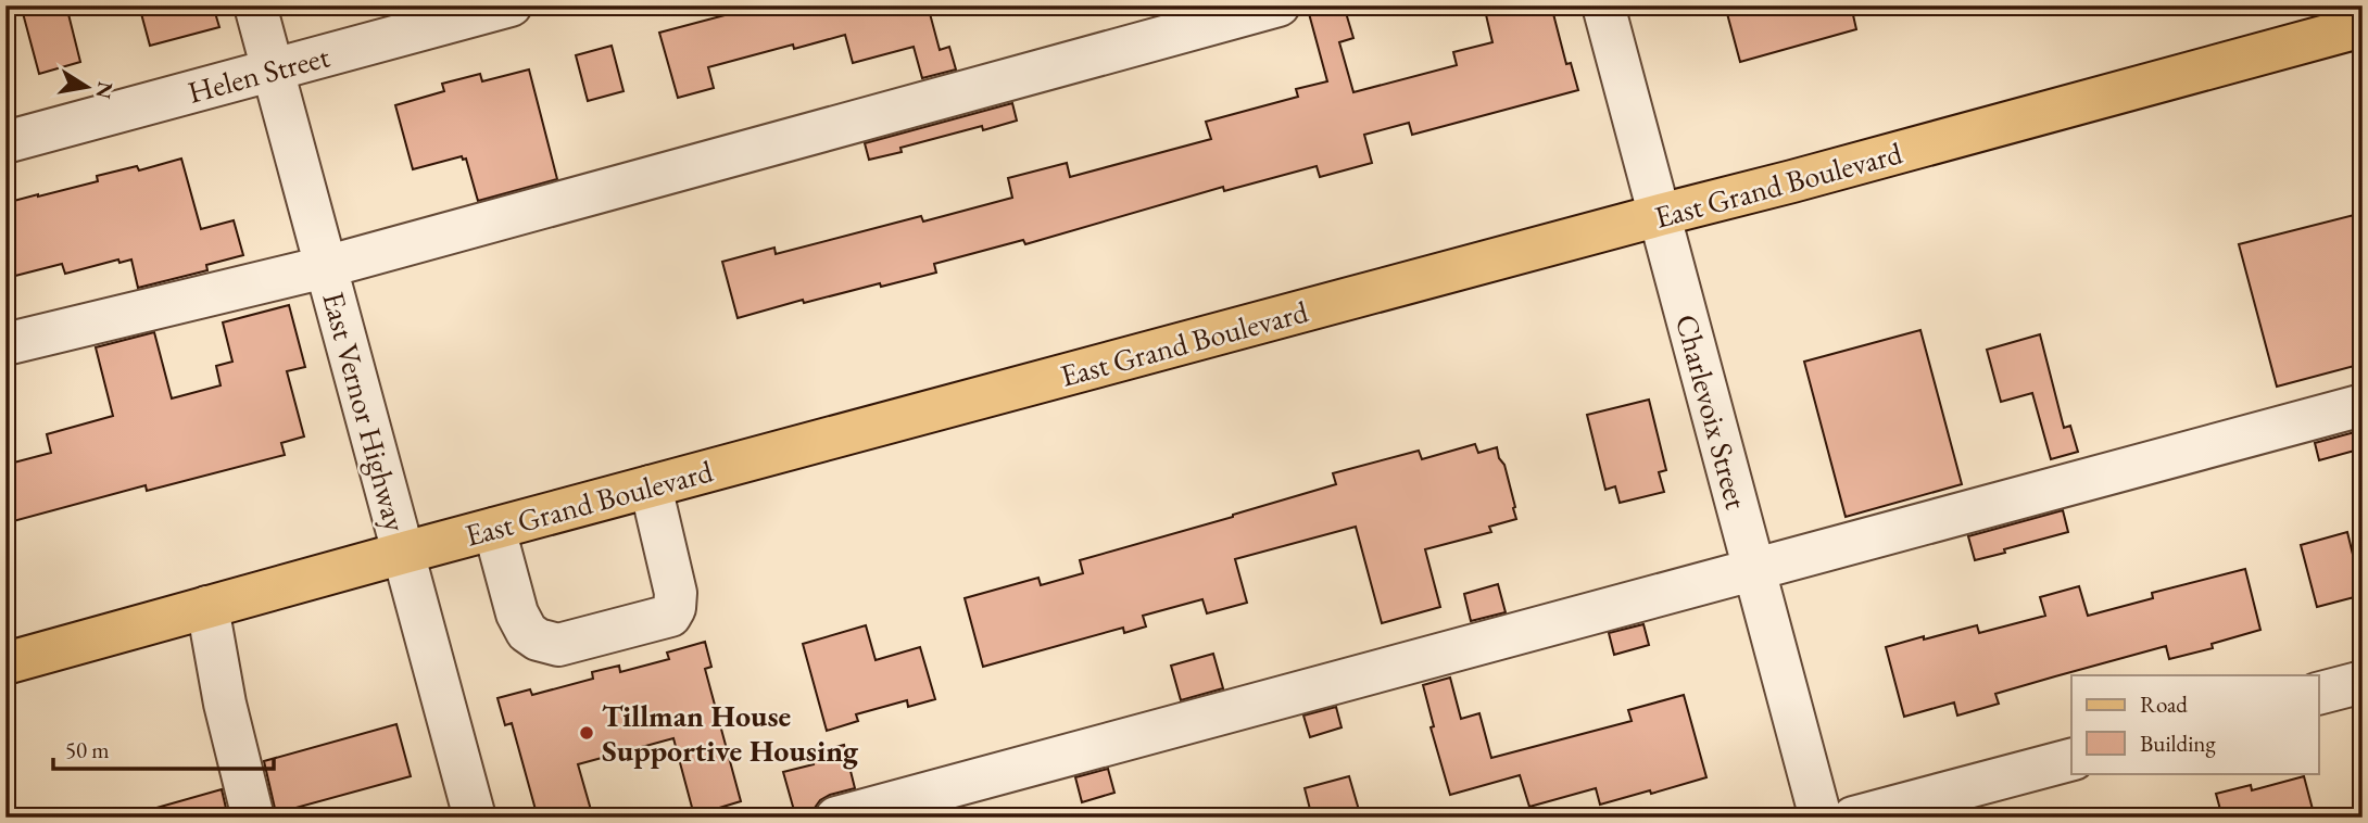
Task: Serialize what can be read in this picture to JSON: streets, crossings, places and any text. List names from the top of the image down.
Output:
{
  "streets": {
    "main road": ["East Grand Boulevard"],
    "street": ["Helen Street", "East Vernor Highway", "Charlevoix Street"]
  },
  "crossings": [
    ["Helen Street", "East Vernor Highway"],
    ["East Grand Boulevard", "East Vernor Highway"],
    ["East Grand Boulevard", "Charlevoix Street"]
  ],
  "places": ["Tillman House Supportive Housing"],
  "legend": ["Road", "Building"],
  "scale_bar": "50 m",
  "north": "right"
}
